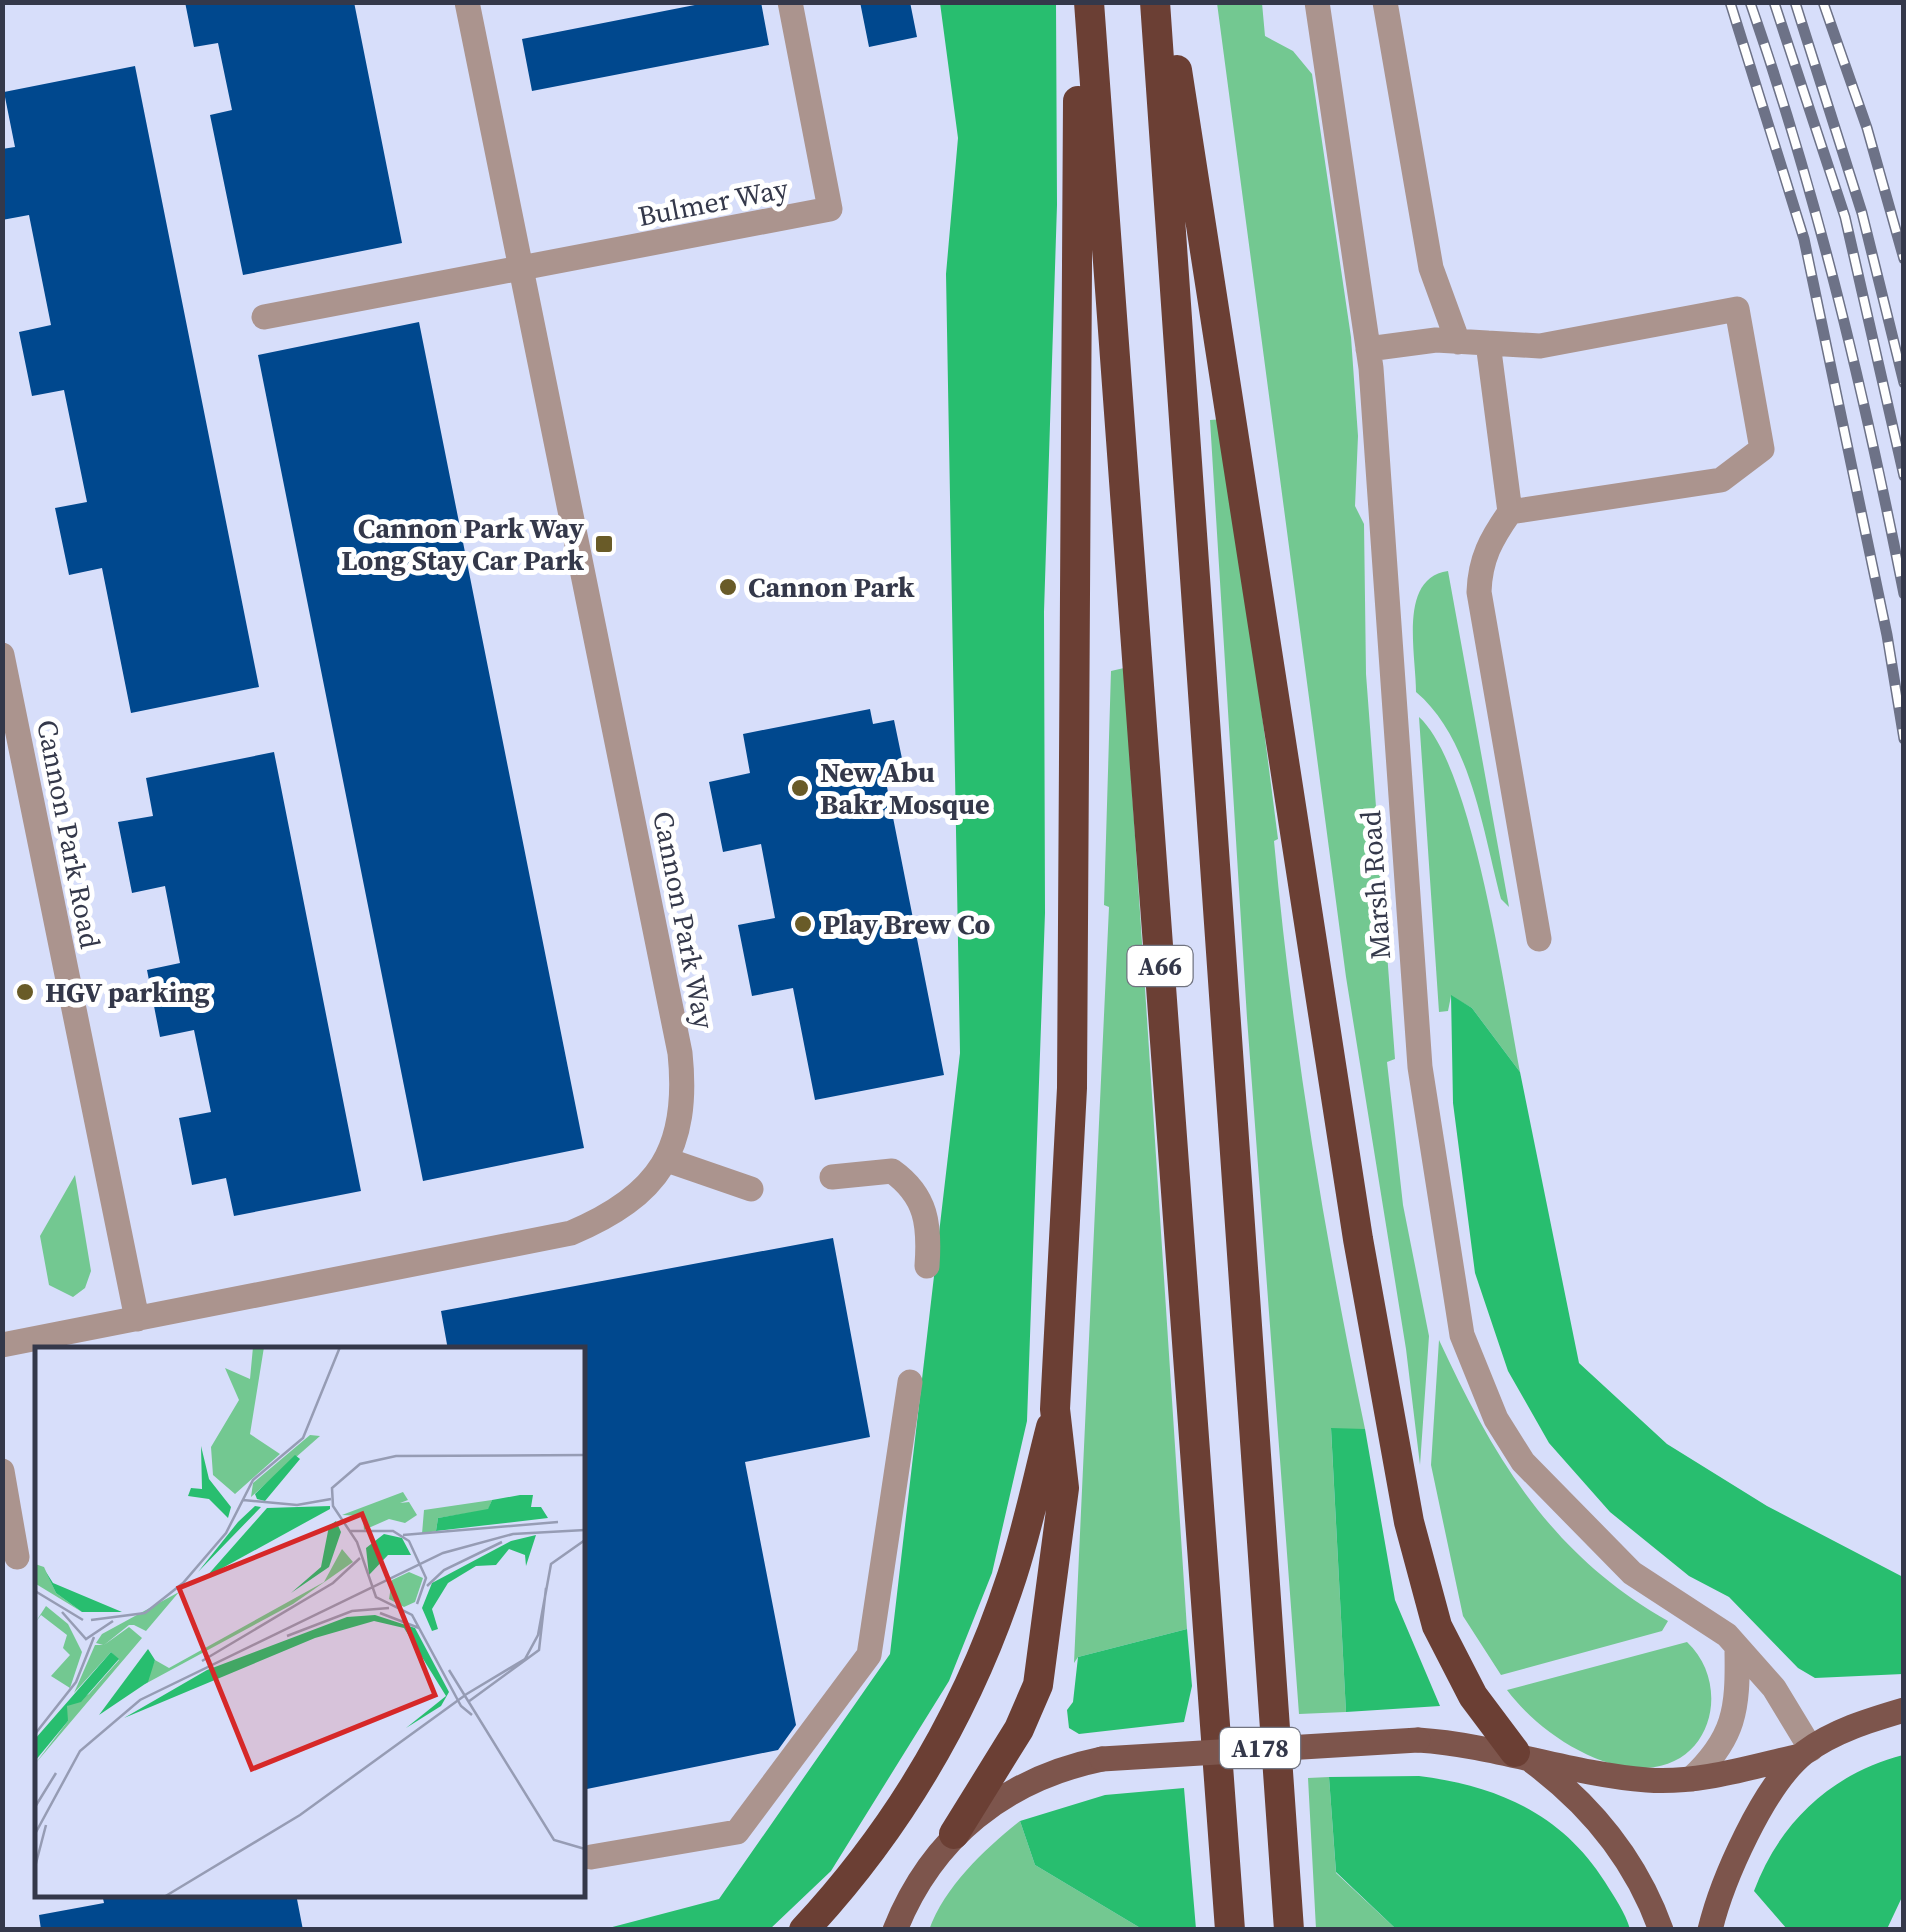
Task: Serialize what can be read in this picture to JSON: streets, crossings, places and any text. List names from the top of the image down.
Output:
{
  "streets": {
    "highway": ["A66"],
    "main road": ["A178"],
    "street": [
      "Bulmer Way",
      "Cannon Park Road",
      "Marsh Road",
      "Cannon Park Way"
    ]
  },
  "crossings": [
    ["Bulmer Way", "Cannon Park Way"],
    ["Cannon Park Road", "Cannon Park Way"],
    ["Marsh Road", "A178"]
  ],
  "places": {
    "transit": ["Cannon Park Way Long Stay Car Park"],
    "other": [
      "Cannon Park",
      "New Abu Bakr Mosque",
      "Play Brew Co",
      "HGV parking"
    ]
  }
}
